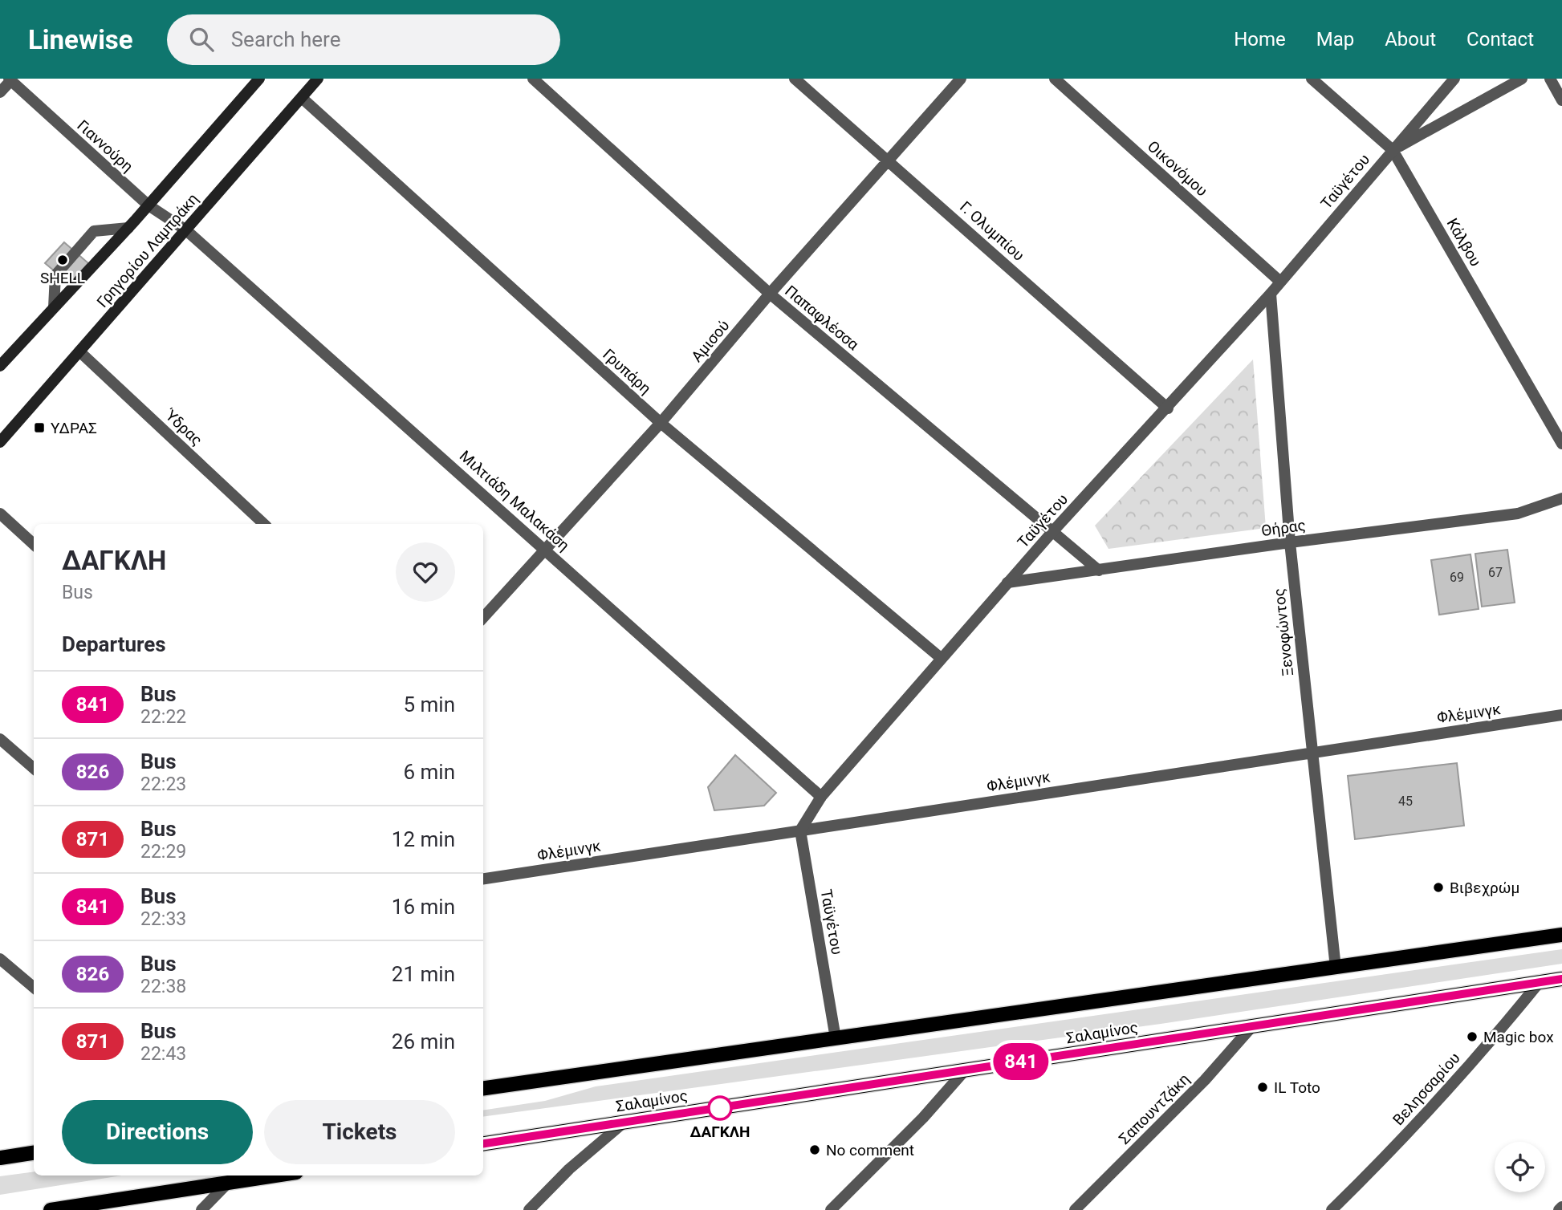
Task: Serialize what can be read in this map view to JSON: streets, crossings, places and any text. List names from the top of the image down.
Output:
{
  "streets": {
    "main road": ["Γρηγορίου Λαμπράκη", "Σαλαμίνος"],
    "street": [
      "Γιαννούρη",
      "Οικονόμου",
      "Ταϋγέτου",
      "Γ. Ολυμπίου",
      "Κάλβου",
      "Παπαφλέσσα",
      "Αμισού",
      "Γρυπάρη",
      "Ύδρας",
      "Μιλτιάδη Μαλακάση",
      "Θήρας",
      "Ξενοφώντος",
      "Φλέμινγκ",
      "Βελησσαρίου",
      "Σαπουντζάκη"
    ]
  },
  "crossings": [
    ["Γιαννούρη", "Γρηγορίου Λαμπράκη"],
    ["Γιαννούρη", "Μιλτιάδη Μαλακάση"],
    ["Οικονόμου", "Ταϋγέτου"],
    ["Ταϋγέτου", "Γ. Ολυμπίου"],
    ["Ταϋγέτου", "Κάλβου"],
    ["Ταϋγέτου", "Παπαφλέσσα"],
    ["Ταϋγέτου", "Γρυπάρη"],
    ["Ταϋγέτου", "Μιλτιάδη Μαλακάση"],
    ["Ταϋγέτου", "Θήρας"],
    ["Ταϋγέτου", "Ξενοφώντος"],
    ["Ταϋγέτου", "Φλέμινγκ"],
    ["Ταϋγέτου", "Σαλαμίνος"],
    ["Γ. Ολυμπίου", "Αμισού"],
    ["Γρηγορίου Λαμπράκη", "Γρυπάρη"],
    ["Γρηγορίου Λαμπράκη", "Ύδρας"],
    ["Γρηγορίου Λαμπράκη", "Μιλτιάδη Μαλακάση"],
    ["Παπαφλέσσα", "Αμισού"],
    ["Παπαφλέσσα", "Θήρας"],
    ["Αμισού", "Γρυπάρη"],
    ["Αμισού", "Μιλτιάδη Μαλακάση"],
    ["Θήρας", "Ξενοφώντος"],
    ["Ξενοφώντος", "Φλέμινγκ"],
    ["Ξενοφώντος", "Σαλαμίνος"],
    ["Σαλαμίνος", "Βελησσαρίου"],
    ["Σαλαμίνος", "Σαπουντζάκη"]
  ],
  "places": {
    "other": [
      "SHELL",
      "Βιβεχρώμ",
      "Magic box",
      "IL Toto",
      "ΔΑΓΚΛΗ",
      "No comment"
    ],
    "transit": ["ΥΔΡΑΣ"]
  },
  "lines": ["bus line 841"],
  "house_numbers": ["67", "69", "45"],
  "page": {
    "header": "Linewise",
    "search": "Search here",
    "nav": [
      "Home",
      "Map",
      "About",
      "Contact"
    ],
    "on_map": "841",
    "heading": [
      ["ΔΑΓΚΛΗ", "Bus"],
      "Departures"
    ],
    "list": [
      {
        "mark": "841",
        "name": "Bus",
        "note": "22:22",
        "value": "5 min"
      },
      {
        "mark": "826",
        "name": "Bus",
        "note": "22:23",
        "value": "6 min"
      },
      {
        "mark": "871",
        "name": "Bus",
        "note": "22:29",
        "value": "12 min"
      },
      {
        "mark": "841",
        "name": "Bus",
        "note": "22:33",
        "value": "16 min"
      },
      {
        "mark": "826",
        "name": "Bus",
        "note": "22:38",
        "value": "21 min"
      },
      {
        "mark": "871",
        "name": "Bus",
        "note": "22:43",
        "value": "26 min"
      }
    ],
    "buttons": ["Directions", "Tickets"]
  }
}
